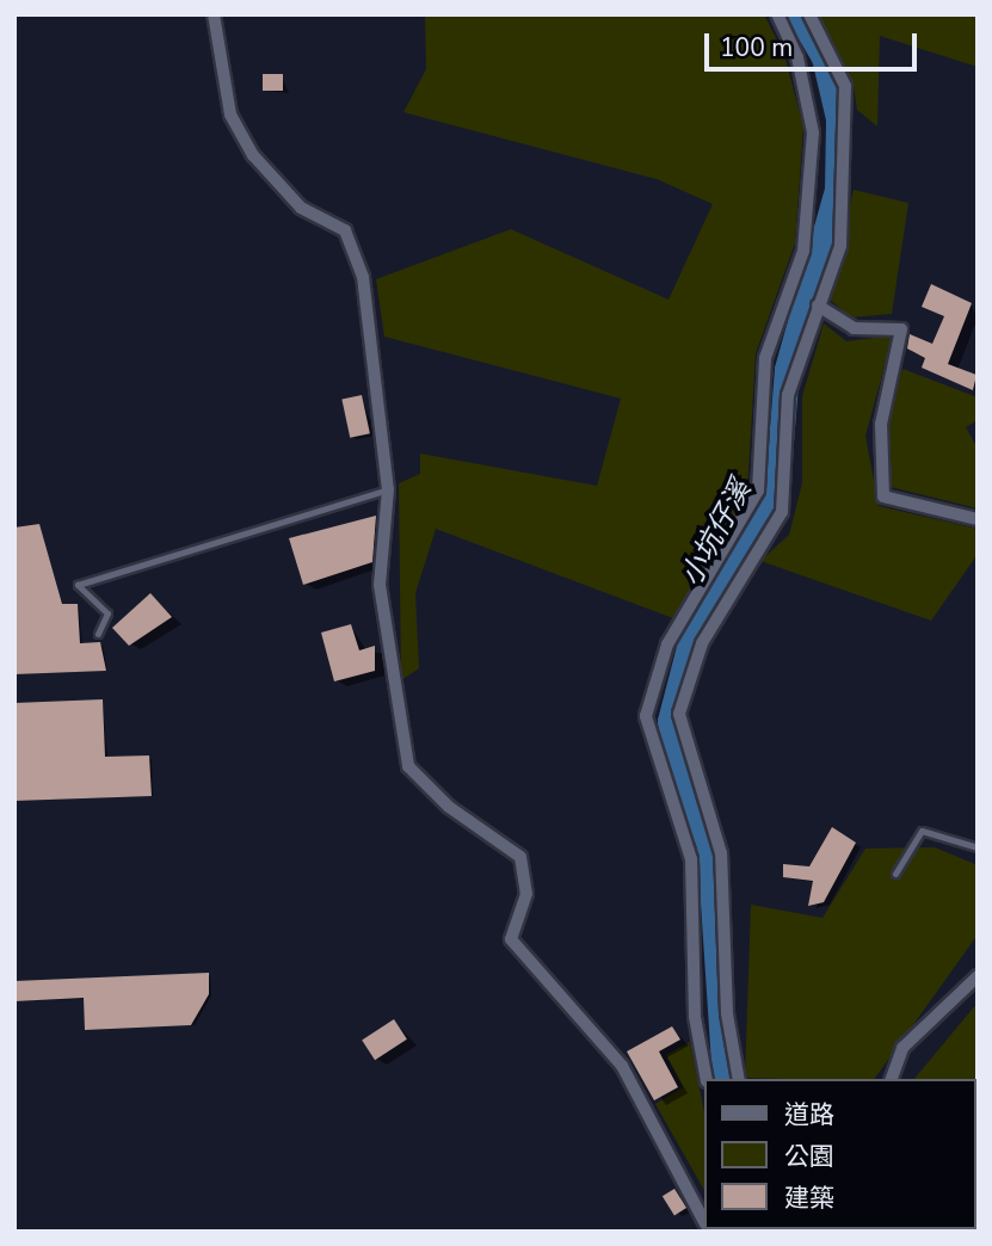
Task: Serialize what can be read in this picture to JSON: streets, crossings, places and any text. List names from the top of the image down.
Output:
{
  "water": ["小坑仔溪"],
  "legend": ["道路", "公園", "建築"],
  "scale_bar": "100 m"
}
